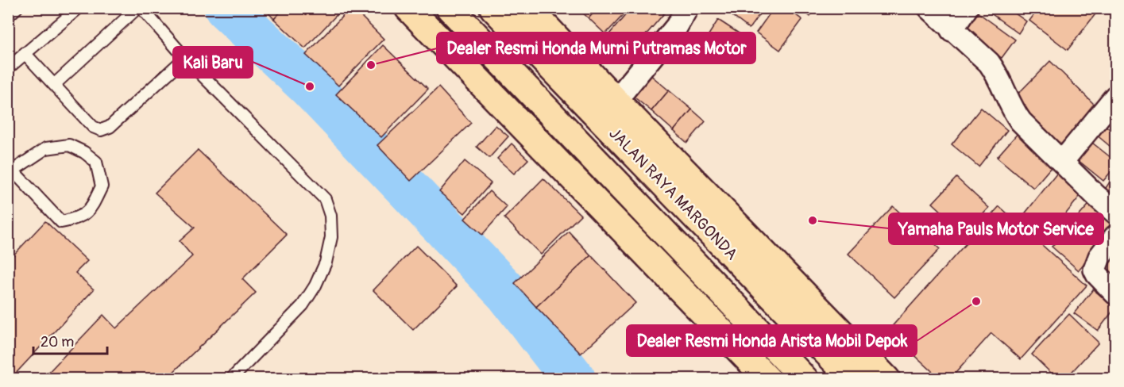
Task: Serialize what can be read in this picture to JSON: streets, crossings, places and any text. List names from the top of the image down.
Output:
{
  "streets": {
    "highway": ["JALAN RAYA MARGONDA"]
  },
  "places": [
    "Dealer Resmi Honda Murni Putramas Motor",
    "Kali Baru",
    "Yamaha Pauls Motor Service",
    "Dealer Resmi Honda Arista Mobil Depok"
  ],
  "scale_bar": "20 m"
}
